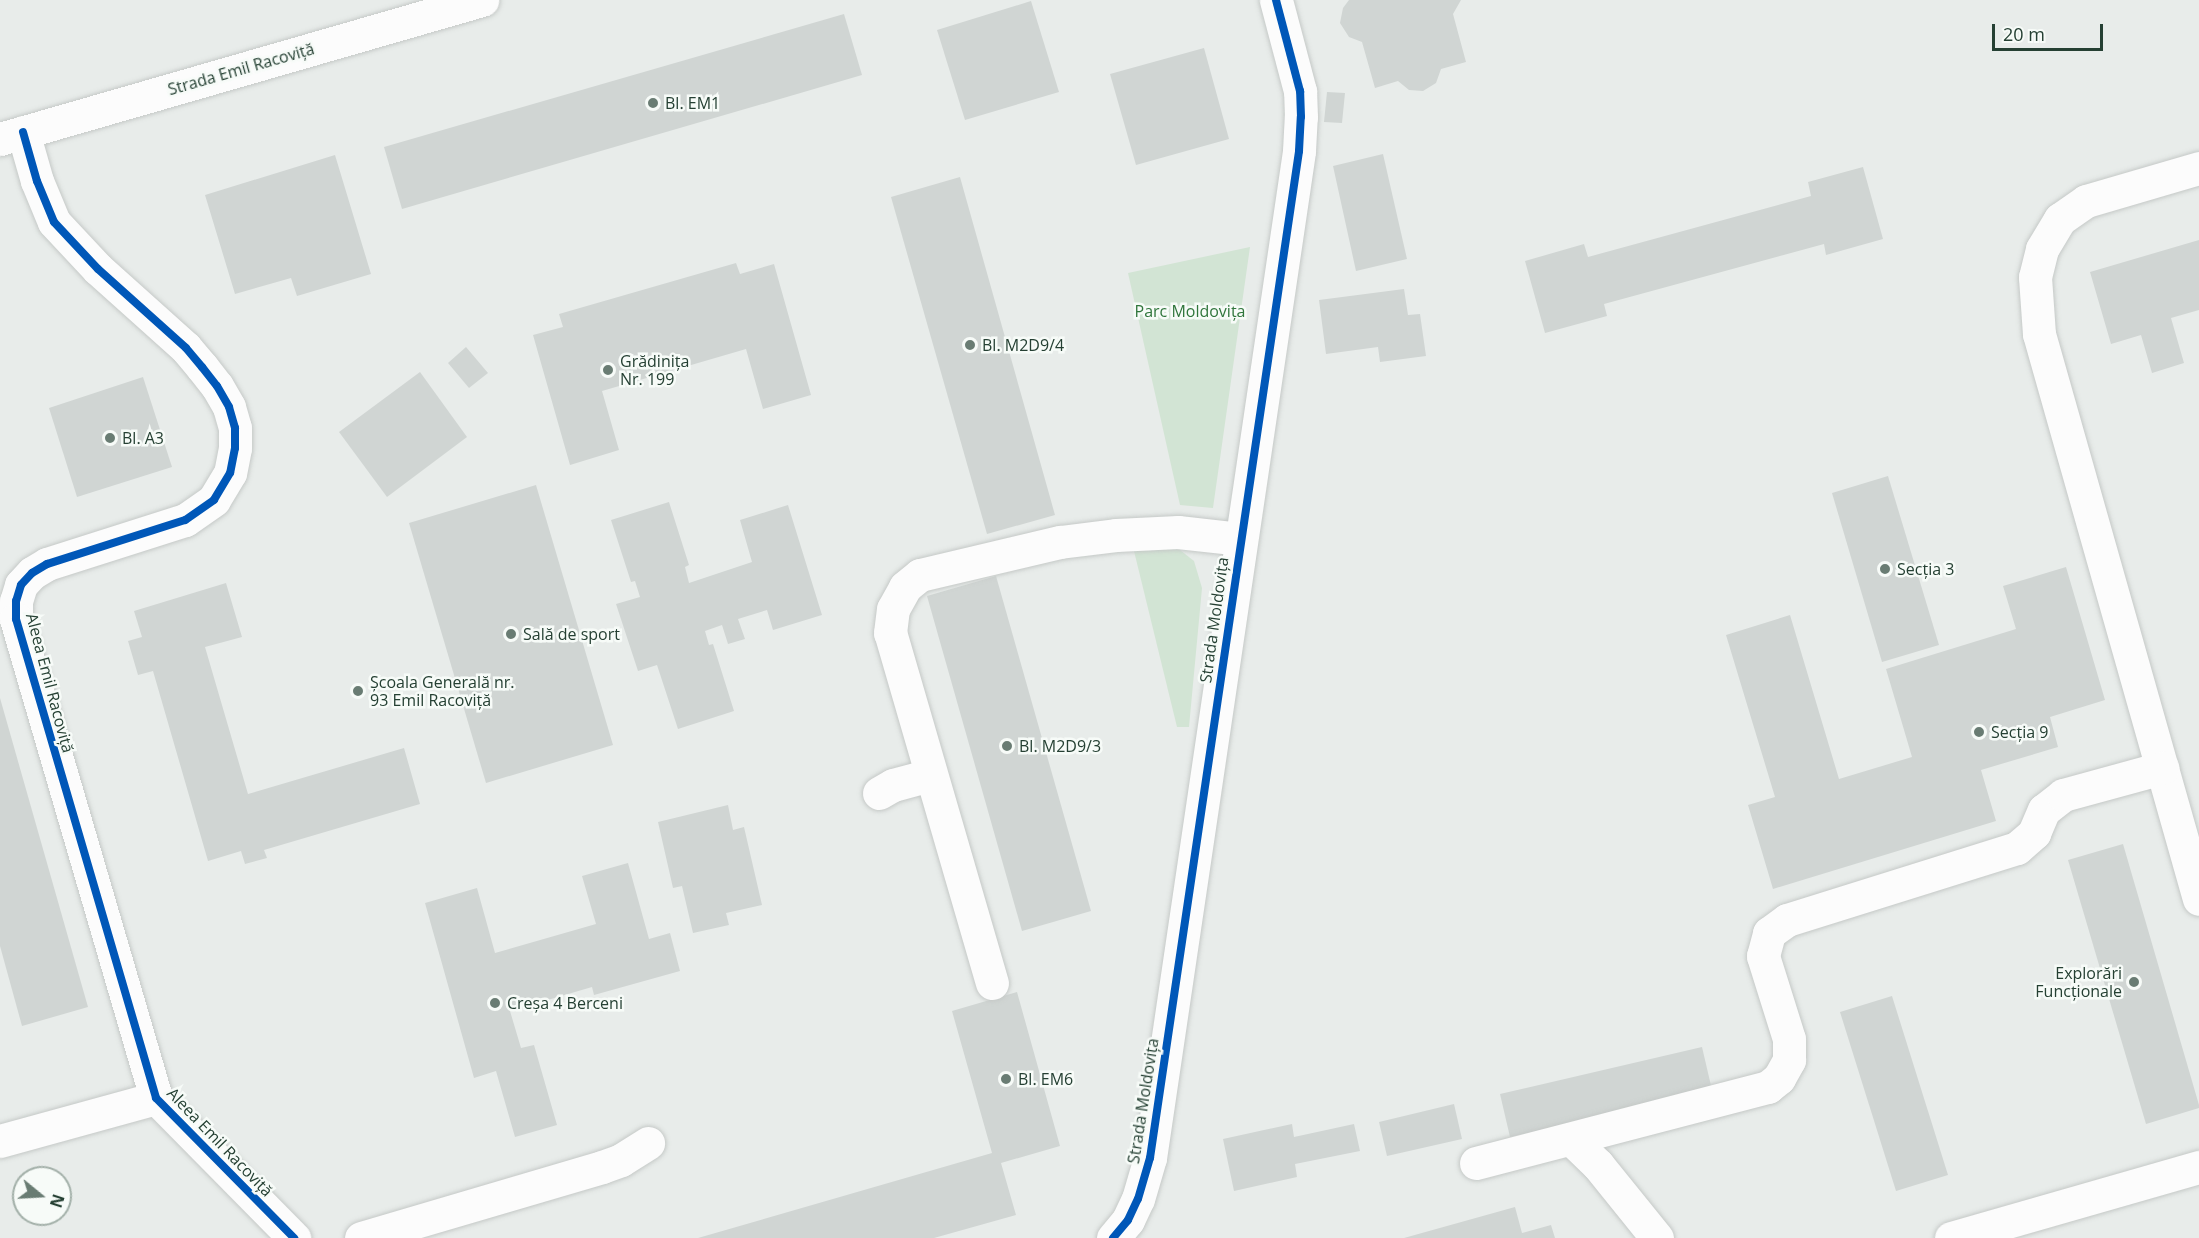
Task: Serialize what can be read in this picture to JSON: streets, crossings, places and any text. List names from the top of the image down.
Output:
{
  "streets": {
    "street": ["Strada Emil Racoviță", "Strada Moldovița", "Aleea Emil Racoviță"]
  },
  "crossings": [
    ["Strada Emil Racoviță", "Aleea Emil Racoviță"]
  ],
  "parks": ["Parc Moldovița"],
  "places": [
    "Bl. EM1",
    "Bl. M2D9/4",
    "Grădinița Nr. 199",
    "Bl. A3",
    "Secția 3",
    "Sală de sport",
    "Școala Generală nr. 93 Emil Racoviță",
    "Secția 9",
    "Bl. M2D9/3",
    "Explorări Funcționale",
    "Creșa 4 Berceni",
    "Bl. EM6"
  ],
  "scale_bar": "20 m",
  "north": "right"
}
